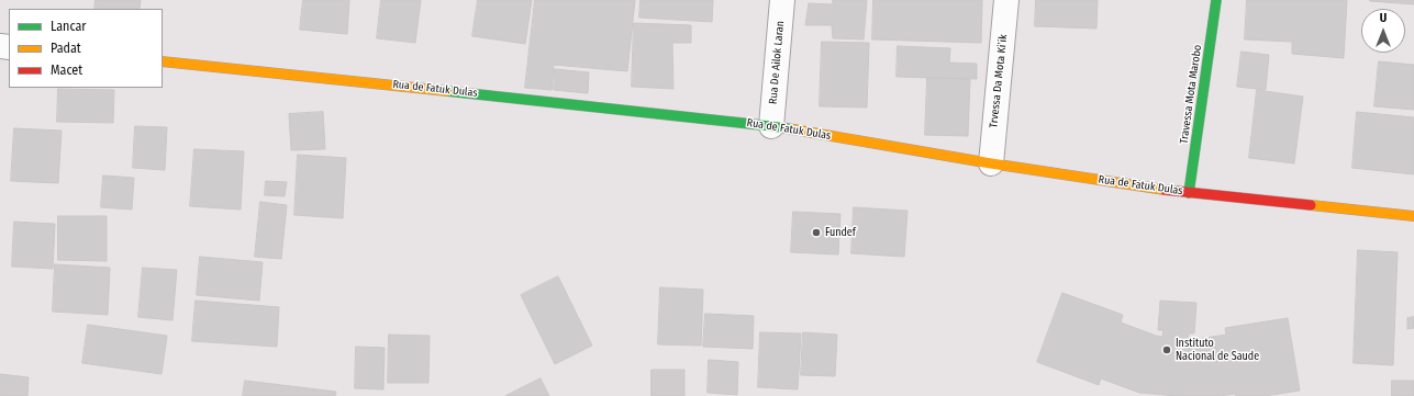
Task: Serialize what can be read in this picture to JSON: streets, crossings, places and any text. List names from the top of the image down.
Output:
{
  "streets": {
    "street": [
      "Rua De Ailok Laran",
      "Trvessa Da Mota Ki’ik",
      "Rua de Fatuk Dulas",
      "Travessa Mota Marobo"
    ]
  },
  "crossings": [
    ["Rua De Ailok Laran", "Rua de Fatuk Dulas"],
    ["Trvessa Da Mota Ki’ik", "Rua de Fatuk Dulas"],
    ["Rua de Fatuk Dulas", "Travessa Mota Marobo"]
  ],
  "places": ["Fundef", "Instituto Nacional de Saude"],
  "legend": ["Lancar", "Padat", "Macet"],
  "north": "top"
}
